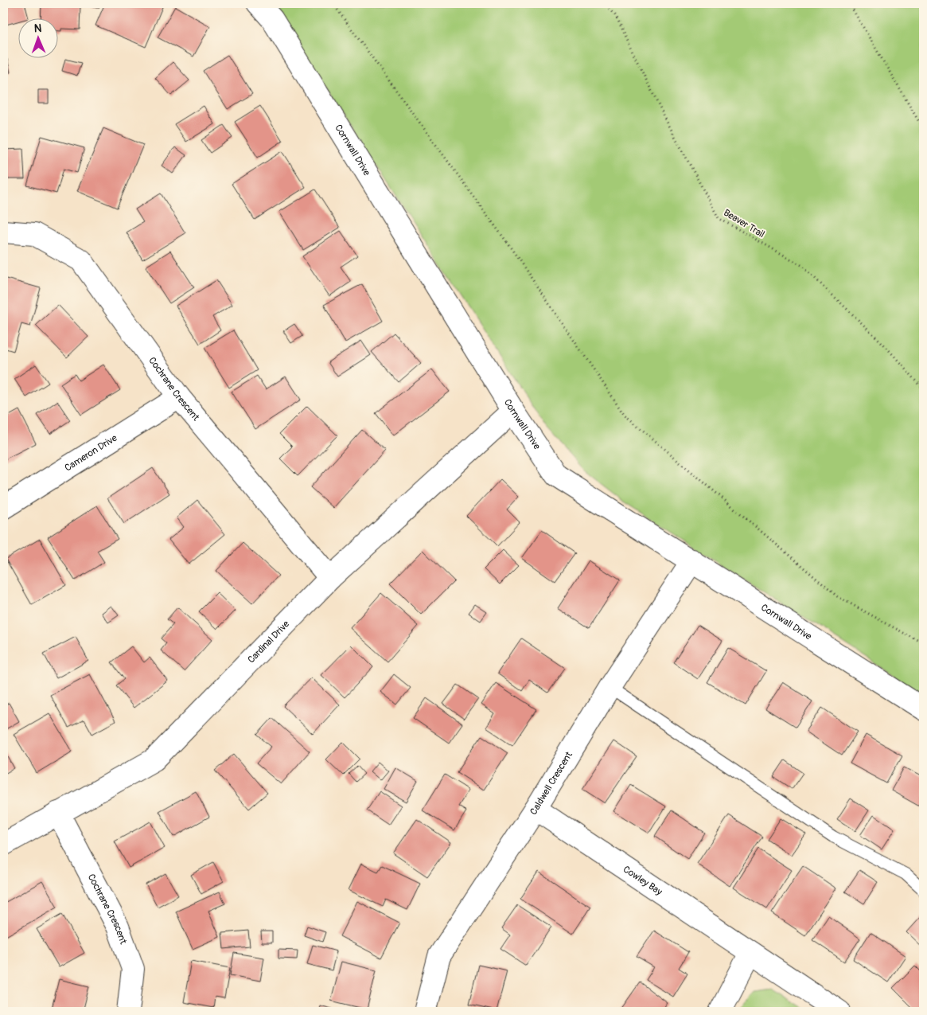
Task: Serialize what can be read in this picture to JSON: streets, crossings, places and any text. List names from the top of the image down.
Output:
{
  "streets": {
    "street": [
      "Cornwall Drive",
      "Cochrane Crescent",
      "Cameron Drive",
      "Cardinal Drive",
      "Caldwell Crescent",
      "Cowley Bay"
    ],
    "path": ["Beaver Trail"]
  },
  "crossings": [
    ["Cornwall Drive", "Cardinal Drive"],
    ["Cornwall Drive", "Caldwell Crescent"],
    ["Cochrane Crescent", "Cameron Drive"],
    ["Cochrane Crescent", "Cardinal Drive"],
    ["Caldwell Crescent", "Cowley Bay"]
  ],
  "north": "top"
}
